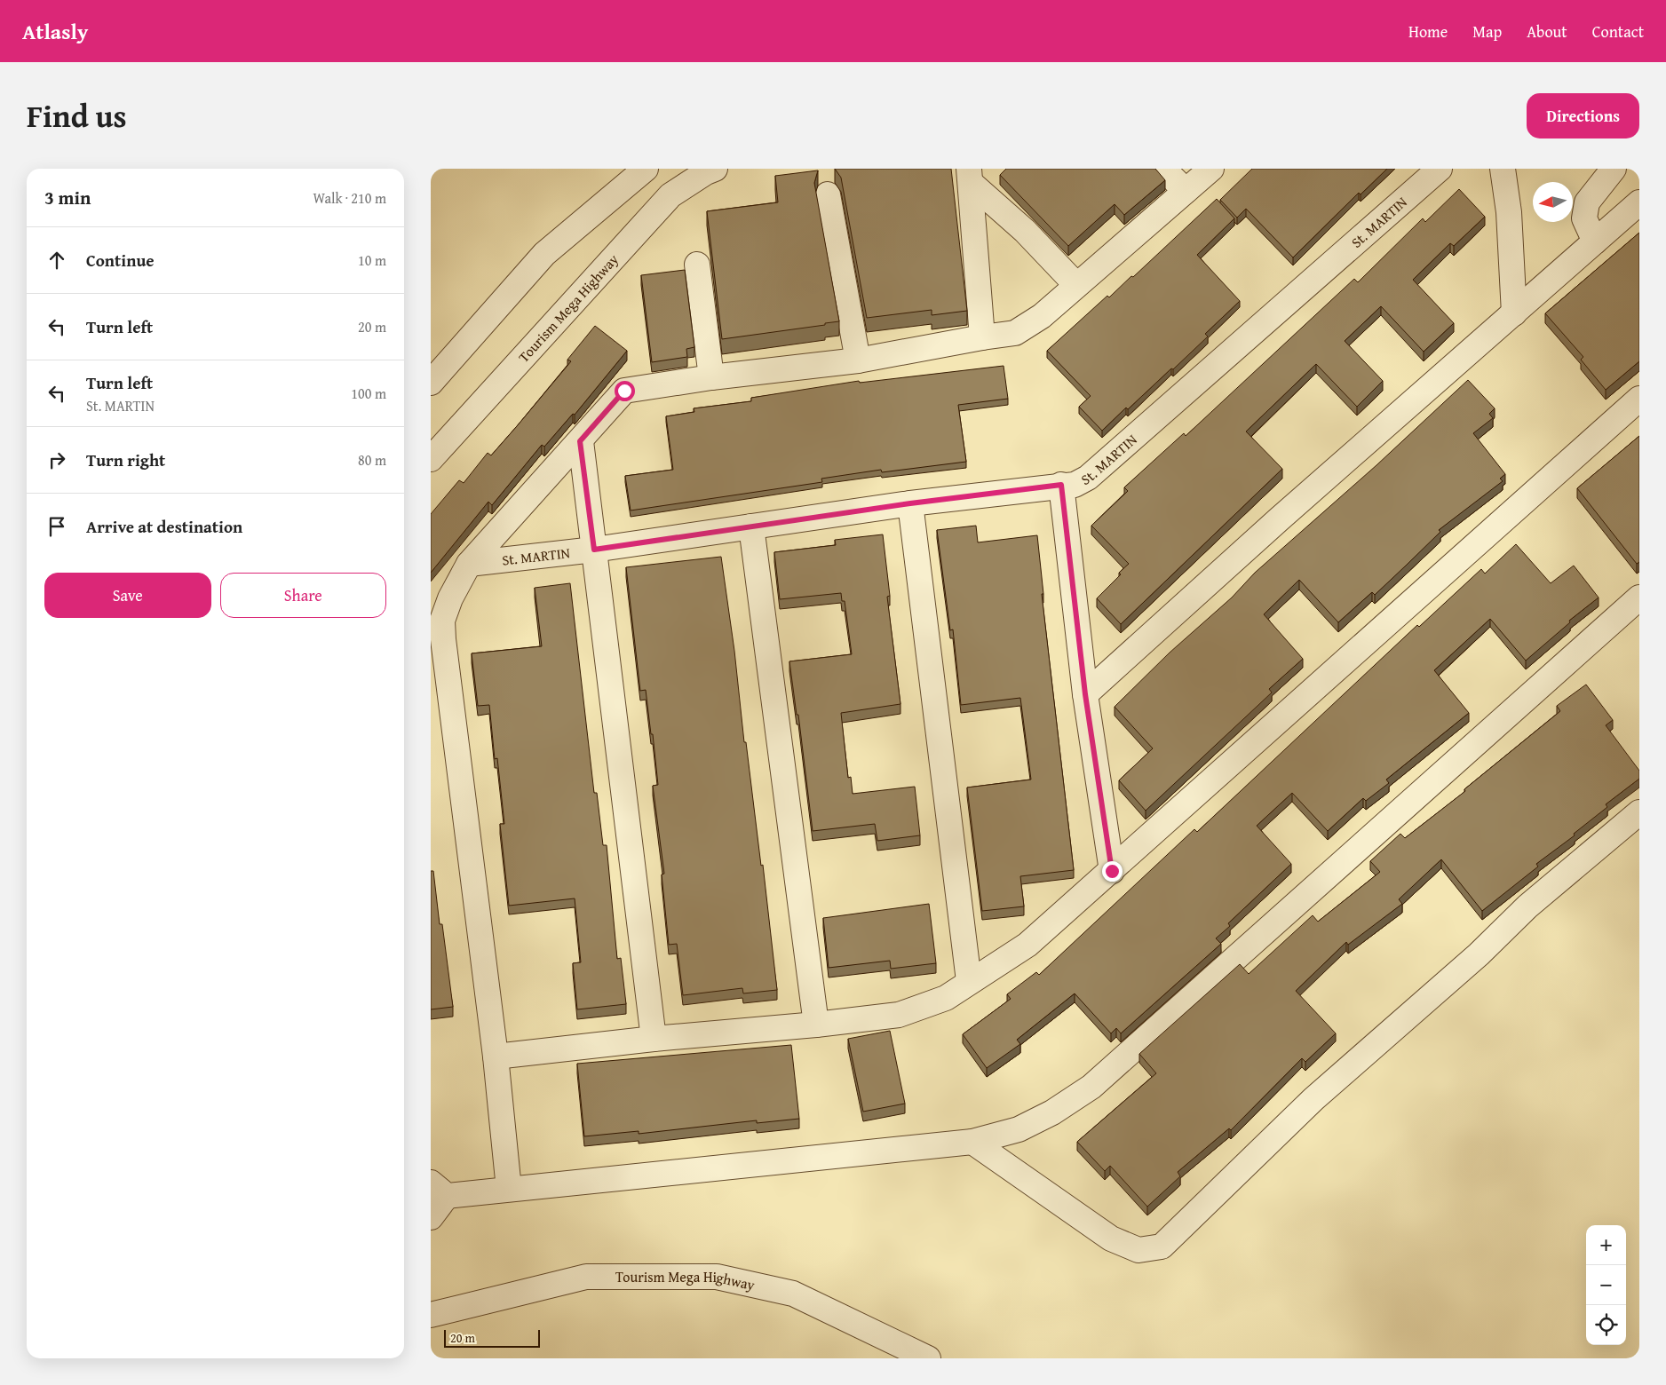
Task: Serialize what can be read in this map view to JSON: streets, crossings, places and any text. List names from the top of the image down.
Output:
{
  "streets": {
    "street": ["St. MARTIN", "Tourism Mega Highway"]
  },
  "scale_bar": "20 m",
  "north": "left",
  "page": {
    "header": "Atlasly",
    "nav": [
      "Home",
      "Map",
      "About",
      "Contact"
    ],
    "title": "Find us",
    "buttons": [
      "Directions",
      ["Save", "Share"]
    ],
    "heading": ["3 min", "Walk · 210 m"],
    "list": [
      ["Continue", "10 m"],
      ["Turn left", "20 m"],
      ["Turn left", "St. MARTIN", "100 m"],
      ["Turn right", "80 m"],
      "Arrive at destination"
    ],
    "map_buttons": ["+", "−"],
    "scale": "20 m"
  }
}
